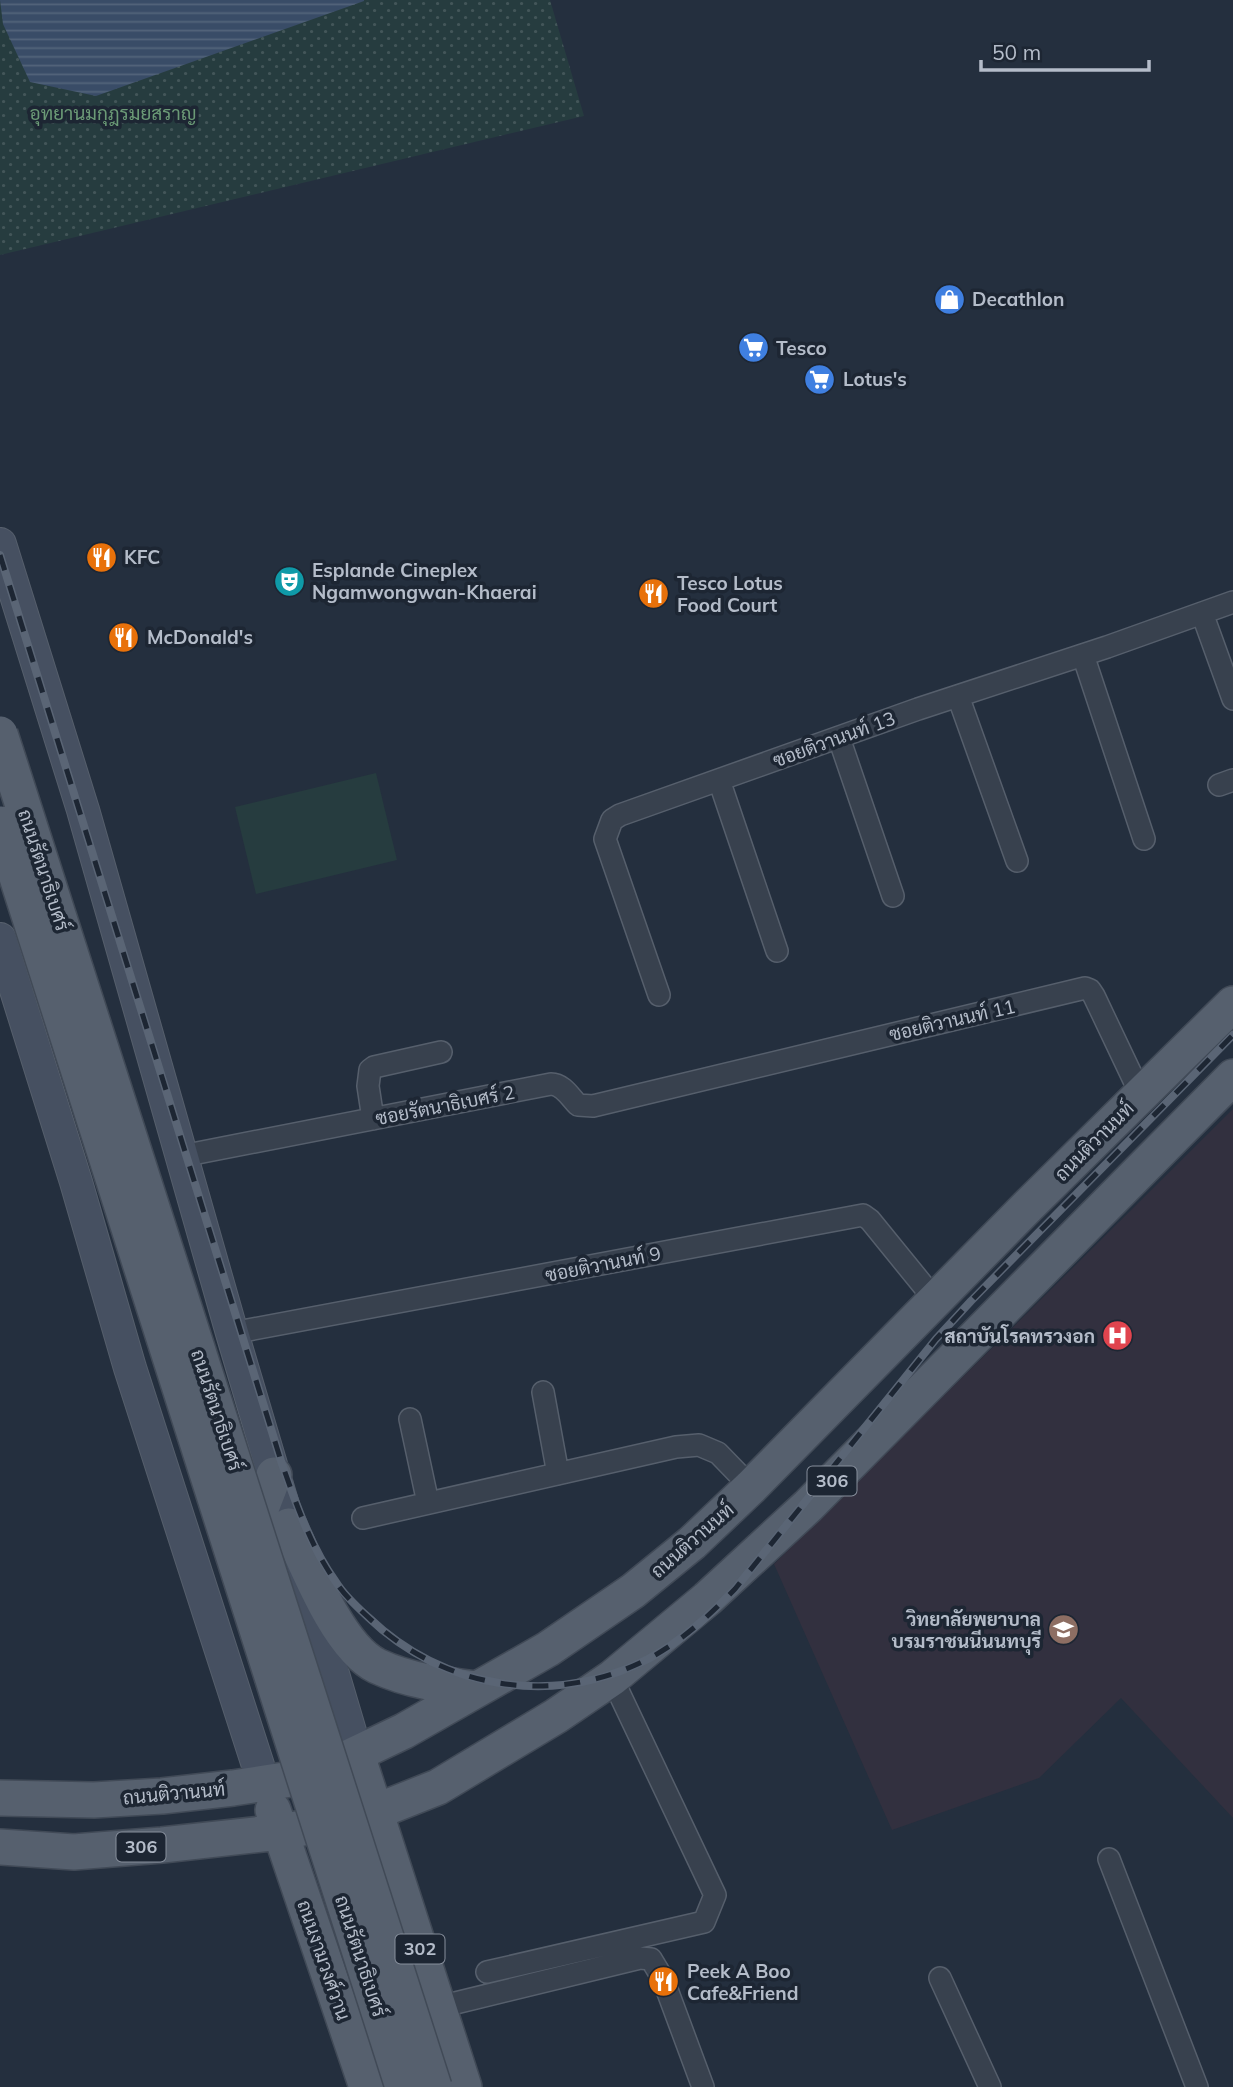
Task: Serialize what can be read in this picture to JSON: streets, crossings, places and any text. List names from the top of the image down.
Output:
{
  "streets": {
    "main road": [
      "ถนนรัตนาธิเบศร์",
      "ถนนติวานนท์",
      "306",
      "302",
      "ถนนงามวงศ์วาน"
    ],
    "street": [
      "ซอยติวานนท์ 13",
      "ซอยติวานนท์ 11",
      "ซอยรัตนาธิเบศร์ 2",
      "ซอยติวานนท์ 9"
    ]
  },
  "crossings": [
    ["ถนนรัตนาธิเบศร์", "ซอยรัตนาธิเบศร์ 2"],
    ["ถนนรัตนาธิเบศร์", "ถนนติวานนท์"],
    ["ถนนรัตนาธิเบศร์", "ซอยติวานนท์ 9"],
    ["ถนนรัตนาธิเบศร์", "306"],
    ["ถนนรัตนาธิเบศร์", "302"],
    ["ซอยติวานนท์ 11", "ซอยรัตนาธิเบศร์ 2"],
    ["ซอยติวานนท์ 11", "ถนนติวานนท์"],
    ["ถนนติวานนท์", "ซอยติวานนท์ 9"],
    ["306", "302"],
    ["306", "ถนนงามวงศ์วาน"]
  ],
  "parks": ["อุทยานมกุฎรมยสราญ"],
  "places": {
    "shop": ["Decathlon"],
    "supermarket": ["Tesco", "Lotus's"],
    "restaurant": [
      "KFC",
      "Tesco Lotus Food Court",
      "McDonald's",
      "Peek A Boo Cafe&Friend"
    ],
    "theatre": ["Esplande Cineplex Ngamwongwan-Khaerai"],
    "hospital": ["สถาบันโรคทรวงอก"],
    "school or university": ["วิทยาลัยพยาบาล บรมราชนนีนนทบุรี"]
  },
  "scale_bar": "50 m"
}
